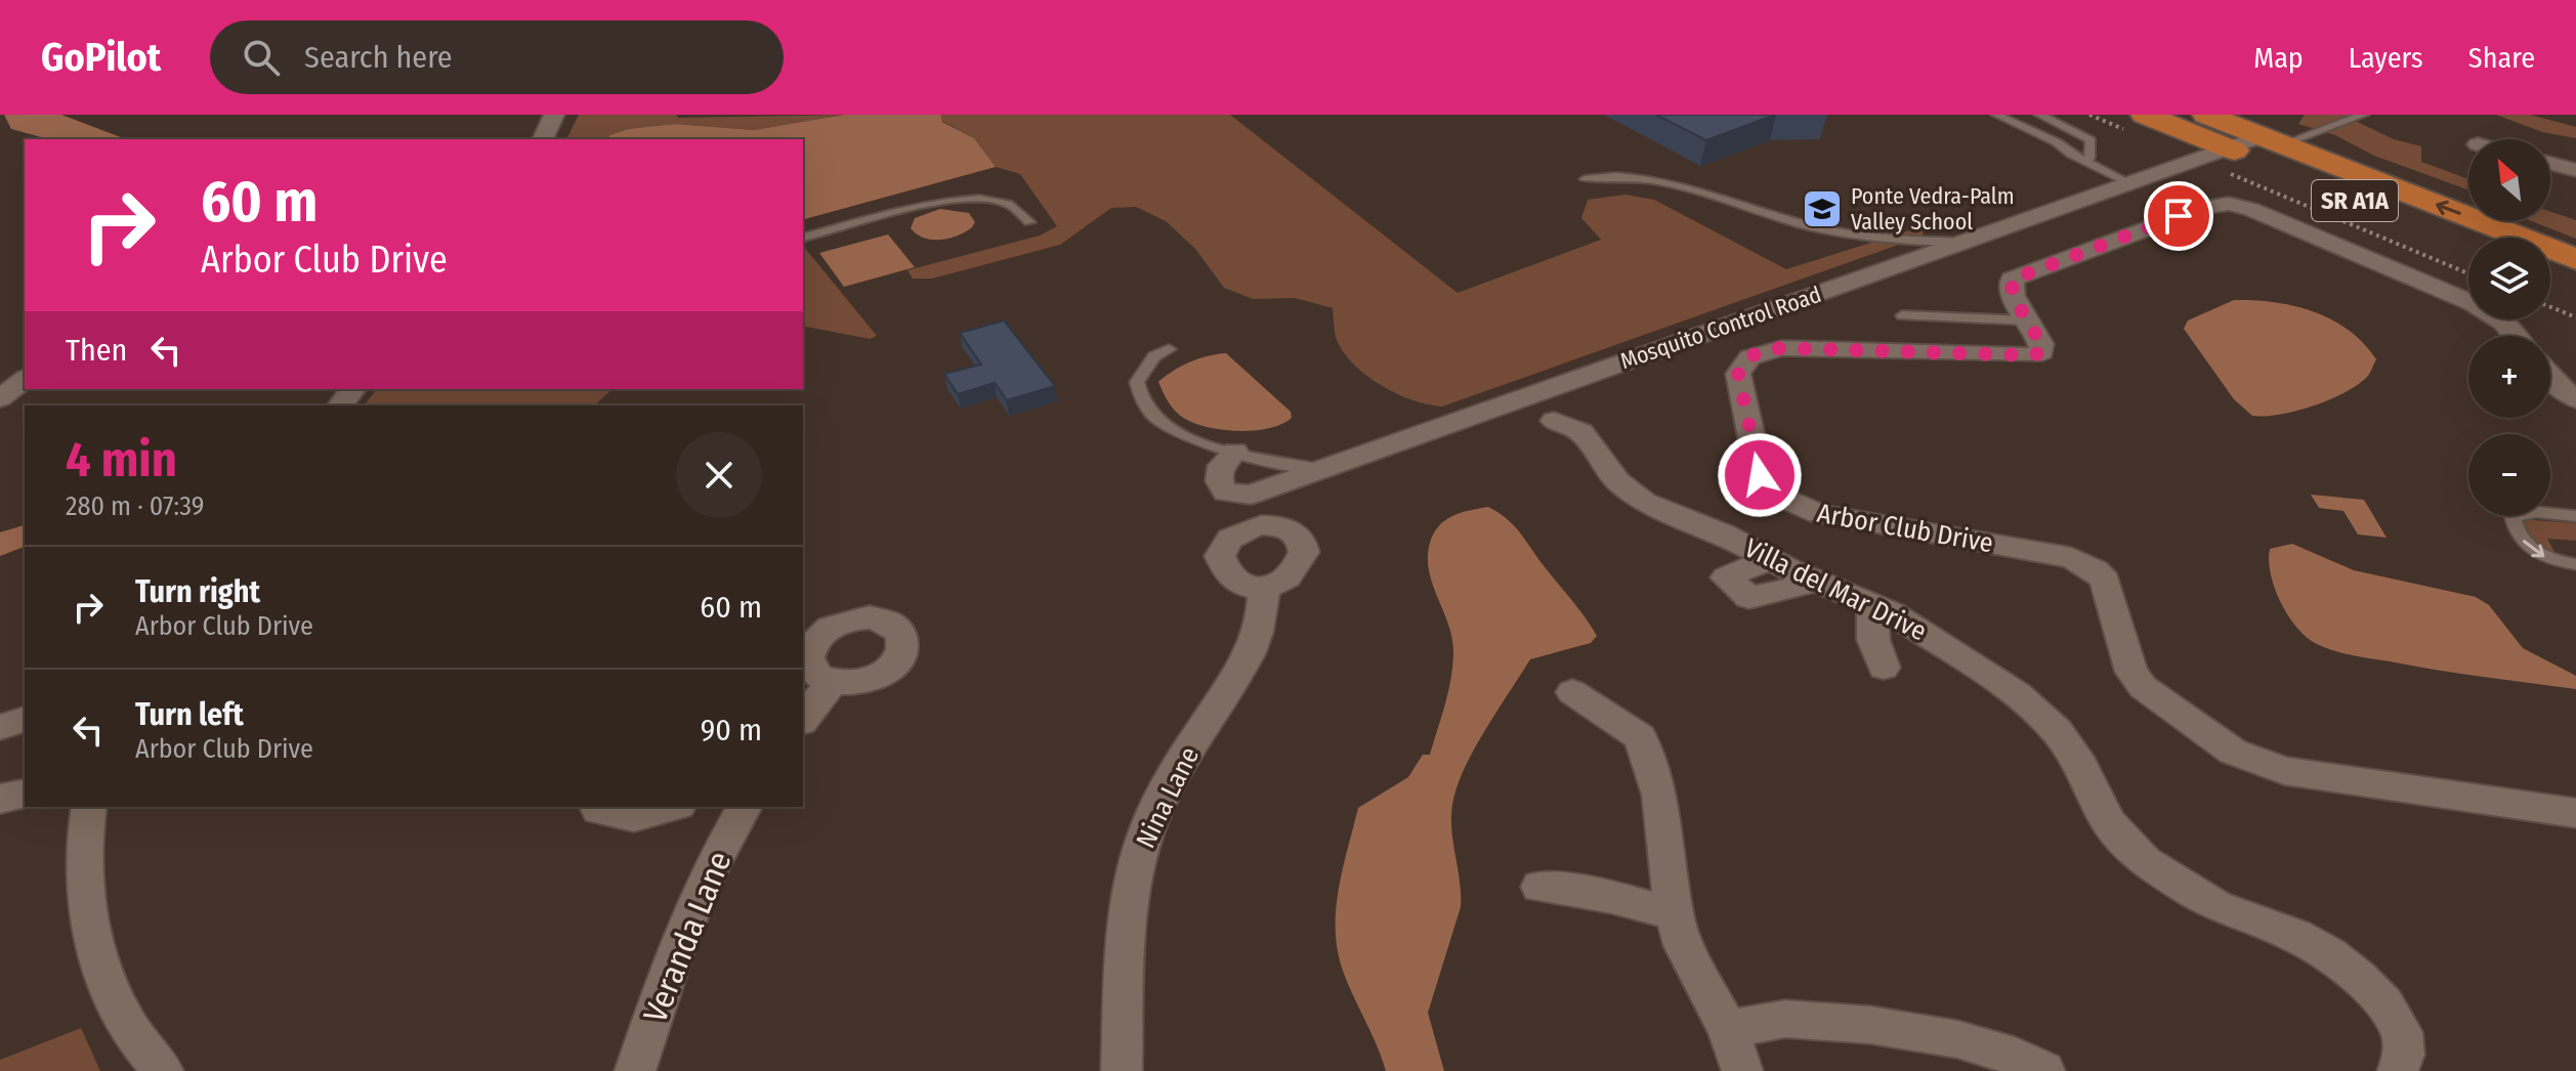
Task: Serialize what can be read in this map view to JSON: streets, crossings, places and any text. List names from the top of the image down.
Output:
{
  "streets": {
    "main road": ["SR A1A"],
    "street": [
      "Mosquito Control Road",
      "Arbor Club Drive",
      "Villa del Mar Drive",
      "Nina Lane",
      "Veranda Lane"
    ]
  },
  "crossings": [
    ["SR A1A", "Mosquito Control Road"]
  ],
  "places": {
    "school or university": ["Ponte Vedra-Palm Valley School"]
  },
  "north": "top left",
  "page": {
    "header": "GoPilot",
    "search": "Search here",
    "nav": ["Map", "Layers", "Share"],
    "map_buttons": ["+", "−"],
    "turn": ["60 m", "Arbor Club Drive"],
    "then": "Then",
    "heading": ["4 min", "280 m · 07:39"],
    "list": [
      {
        "name": "Turn right",
        "note": "Arbor Club Drive",
        "value": "60 m"
      },
      {
        "name": "Turn left",
        "note": "Arbor Club Drive",
        "value": "90 m"
      }
    ]
  }
}
